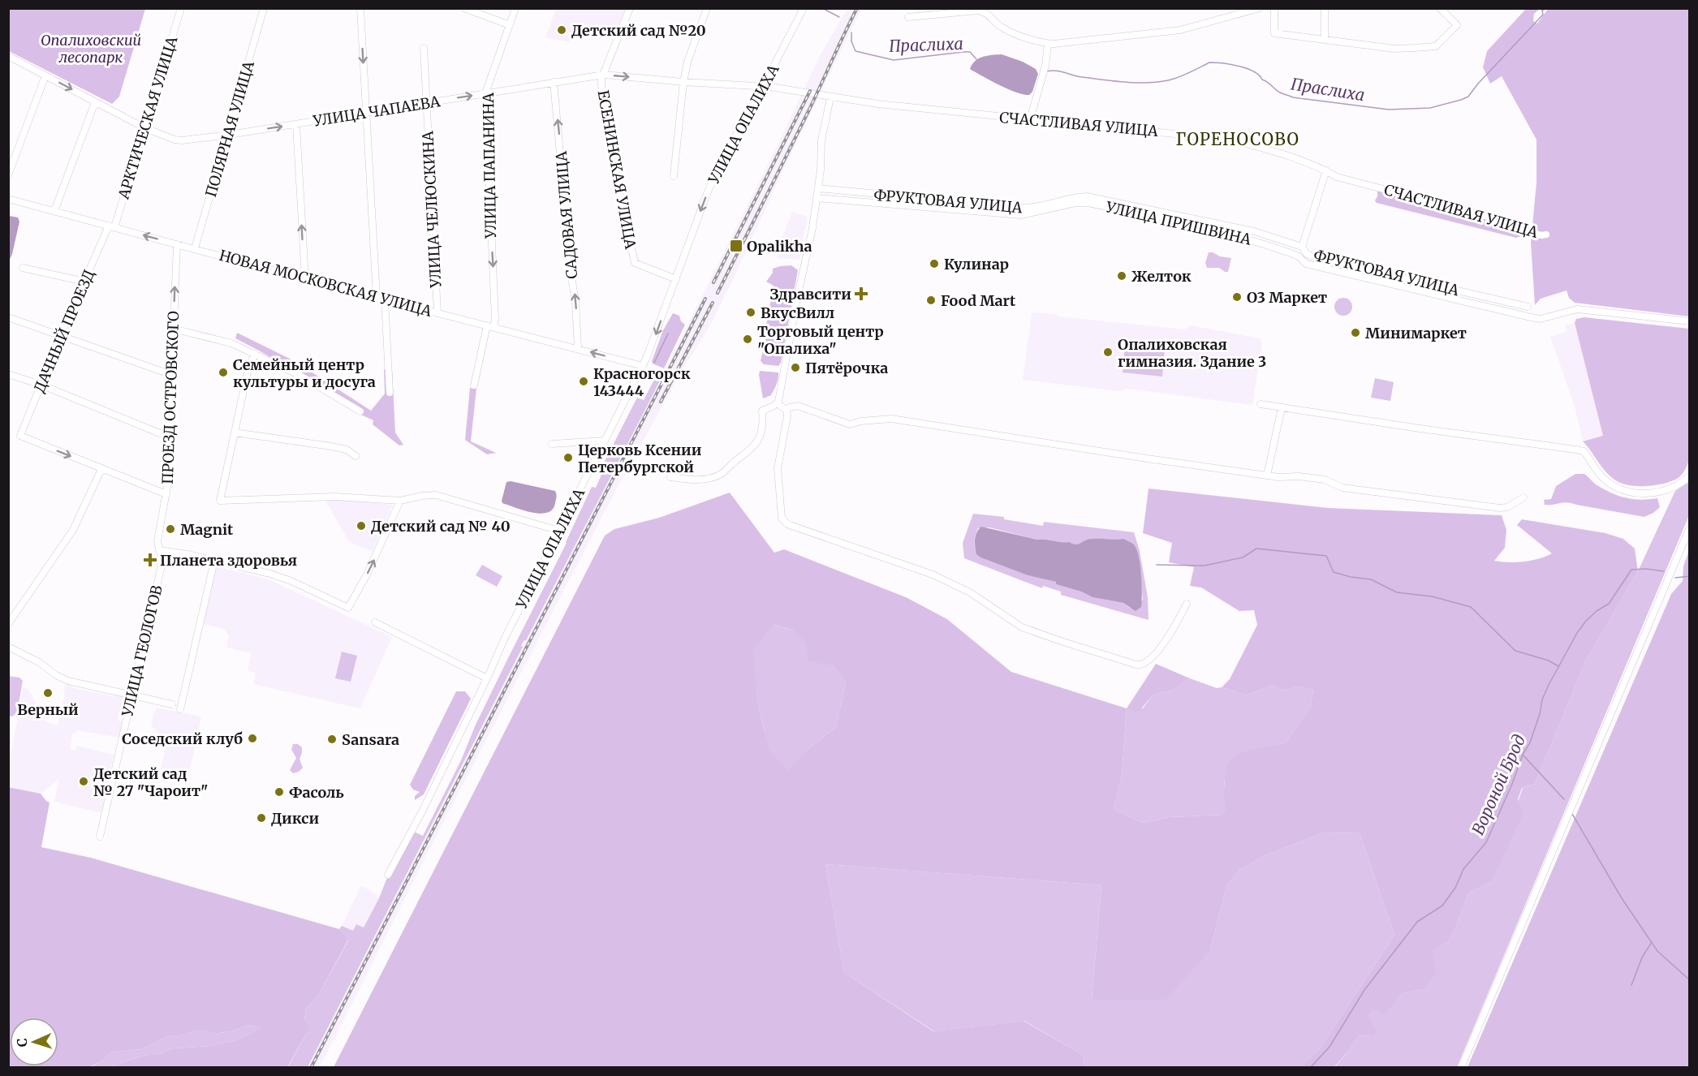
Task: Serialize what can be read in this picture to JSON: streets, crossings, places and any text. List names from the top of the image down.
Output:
{
  "streets": {
    "street": [
      "УЛИЦА ЧАПАЕВА",
      "АРКТИЧЕСКАЯ УЛИЦА",
      "УЛИЦА ОПАЛИХА",
      "СЧАСТЛИВАЯ УЛИЦА",
      "ПОЛЯРНАЯ УЛИЦА",
      "УЛИЦА ПАПАНИНА",
      "ЕСЕНИНСКАЯ УЛИЦА",
      "ФРУКТОВАЯ УЛИЦА",
      "УЛИЦА ЧЕЛЮСКИНА",
      "САДОВАЯ УЛИЦА",
      "УЛИЦА ПРИШВИНА",
      "НОВАЯ МОСКОВСКАЯ УЛИЦА",
      "ДАЧНЫЙ ПРОЕЗД",
      "ПРОЕЗД ОСТРОВСКОГО",
      "УЛИЦА ГЕОЛОГОВ"
    ]
  },
  "crossings": [
    ["УЛИЦА ЧАПАЕВА", "АРКТИЧЕСКАЯ УЛИЦА"],
    ["УЛИЦА ЧАПАЕВА", "УЛИЦА ОПАЛИХА"],
    ["УЛИЦА ЧАПАЕВА", "СЧАСТЛИВАЯ УЛИЦА"],
    ["УЛИЦА ЧАПАЕВА", "ПОЛЯРНАЯ УЛИЦА"],
    ["УЛИЦА ЧАПАЕВА", "УЛИЦА ПАПАНИНА"],
    ["УЛИЦА ЧАПАЕВА", "ЕСЕНИНСКАЯ УЛИЦА"],
    ["УЛИЦА ЧАПАЕВА", "УЛИЦА ЧЕЛЮСКИНА"],
    ["УЛИЦА ЧАПАЕВА", "САДОВАЯ УЛИЦА"],
    ["АРКТИЧЕСКАЯ УЛИЦА", "НОВАЯ МОСКОВСКАЯ УЛИЦА"],
    ["АРКТИЧЕСКАЯ УЛИЦА", "ДАЧНЫЙ ПРОЕЗД"],
    ["УЛИЦА ОПАЛИХА", "СЧАСТЛИВАЯ УЛИЦА"],
    ["УЛИЦА ОПАЛИХА", "ЕСЕНИНСКАЯ УЛИЦА"],
    ["УЛИЦА ОПАЛИХА", "НОВАЯ МОСКОВСКАЯ УЛИЦА"],
    ["ПОЛЯРНАЯ УЛИЦА", "НОВАЯ МОСКОВСКАЯ УЛИЦА"],
    ["УЛИЦА ПАПАНИНА", "НОВАЯ МОСКОВСКАЯ УЛИЦА"],
    ["УЛИЦА ЧЕЛЮСКИНА", "НОВАЯ МОСКОВСКАЯ УЛИЦА"],
    ["САДОВАЯ УЛИЦА", "НОВАЯ МОСКОВСКАЯ УЛИЦА"],
    ["НОВАЯ МОСКОВСКАЯ УЛИЦА", "ДАЧНЫЙ ПРОЕЗД"],
    ["НОВАЯ МОСКОВСКАЯ УЛИЦА", "ПРОЕЗД ОСТРОВСКОГО"],
    ["ПРОЕЗД ОСТРОВСКОГО", "УЛИЦА ГЕОЛОГОВ"]
  ],
  "one_way": ["УЛИЦА ПАПАНИНА", "САДОВАЯ УЛИЦА"],
  "districts": ["ГОРЕНОСОВО"],
  "water": ["Праслиха", "Вороной Брод"],
  "parks": ["Опалиховский лесопарк"],
  "places": {
    "other": [
      "Детский сад №20",
      "Кулинар",
      "Желток",
      "О3 Маркет",
      "Food Mart",
      "ВкусВилл",
      "Минимаркет",
      "Торговый центр \"Опалиха\"",
      "Опалиховская гимназия. Здание 3",
      "Пятёрочка",
      "Семейный центр культуры и досуга",
      "Красногорск 143444",
      "Церковь Ксении Петербургской",
      "Детский сад № 40",
      "Magnit",
      "Верный",
      "Соседский клуб",
      "Sansara",
      "Детский сад № 27 \"Чароит\"",
      "Фасоль",
      "Дикси"
    ],
    "transit": ["Opalikha"],
    "health": ["Здравсити", "Планета здоровья"]
  },
  "north": "left"
}
